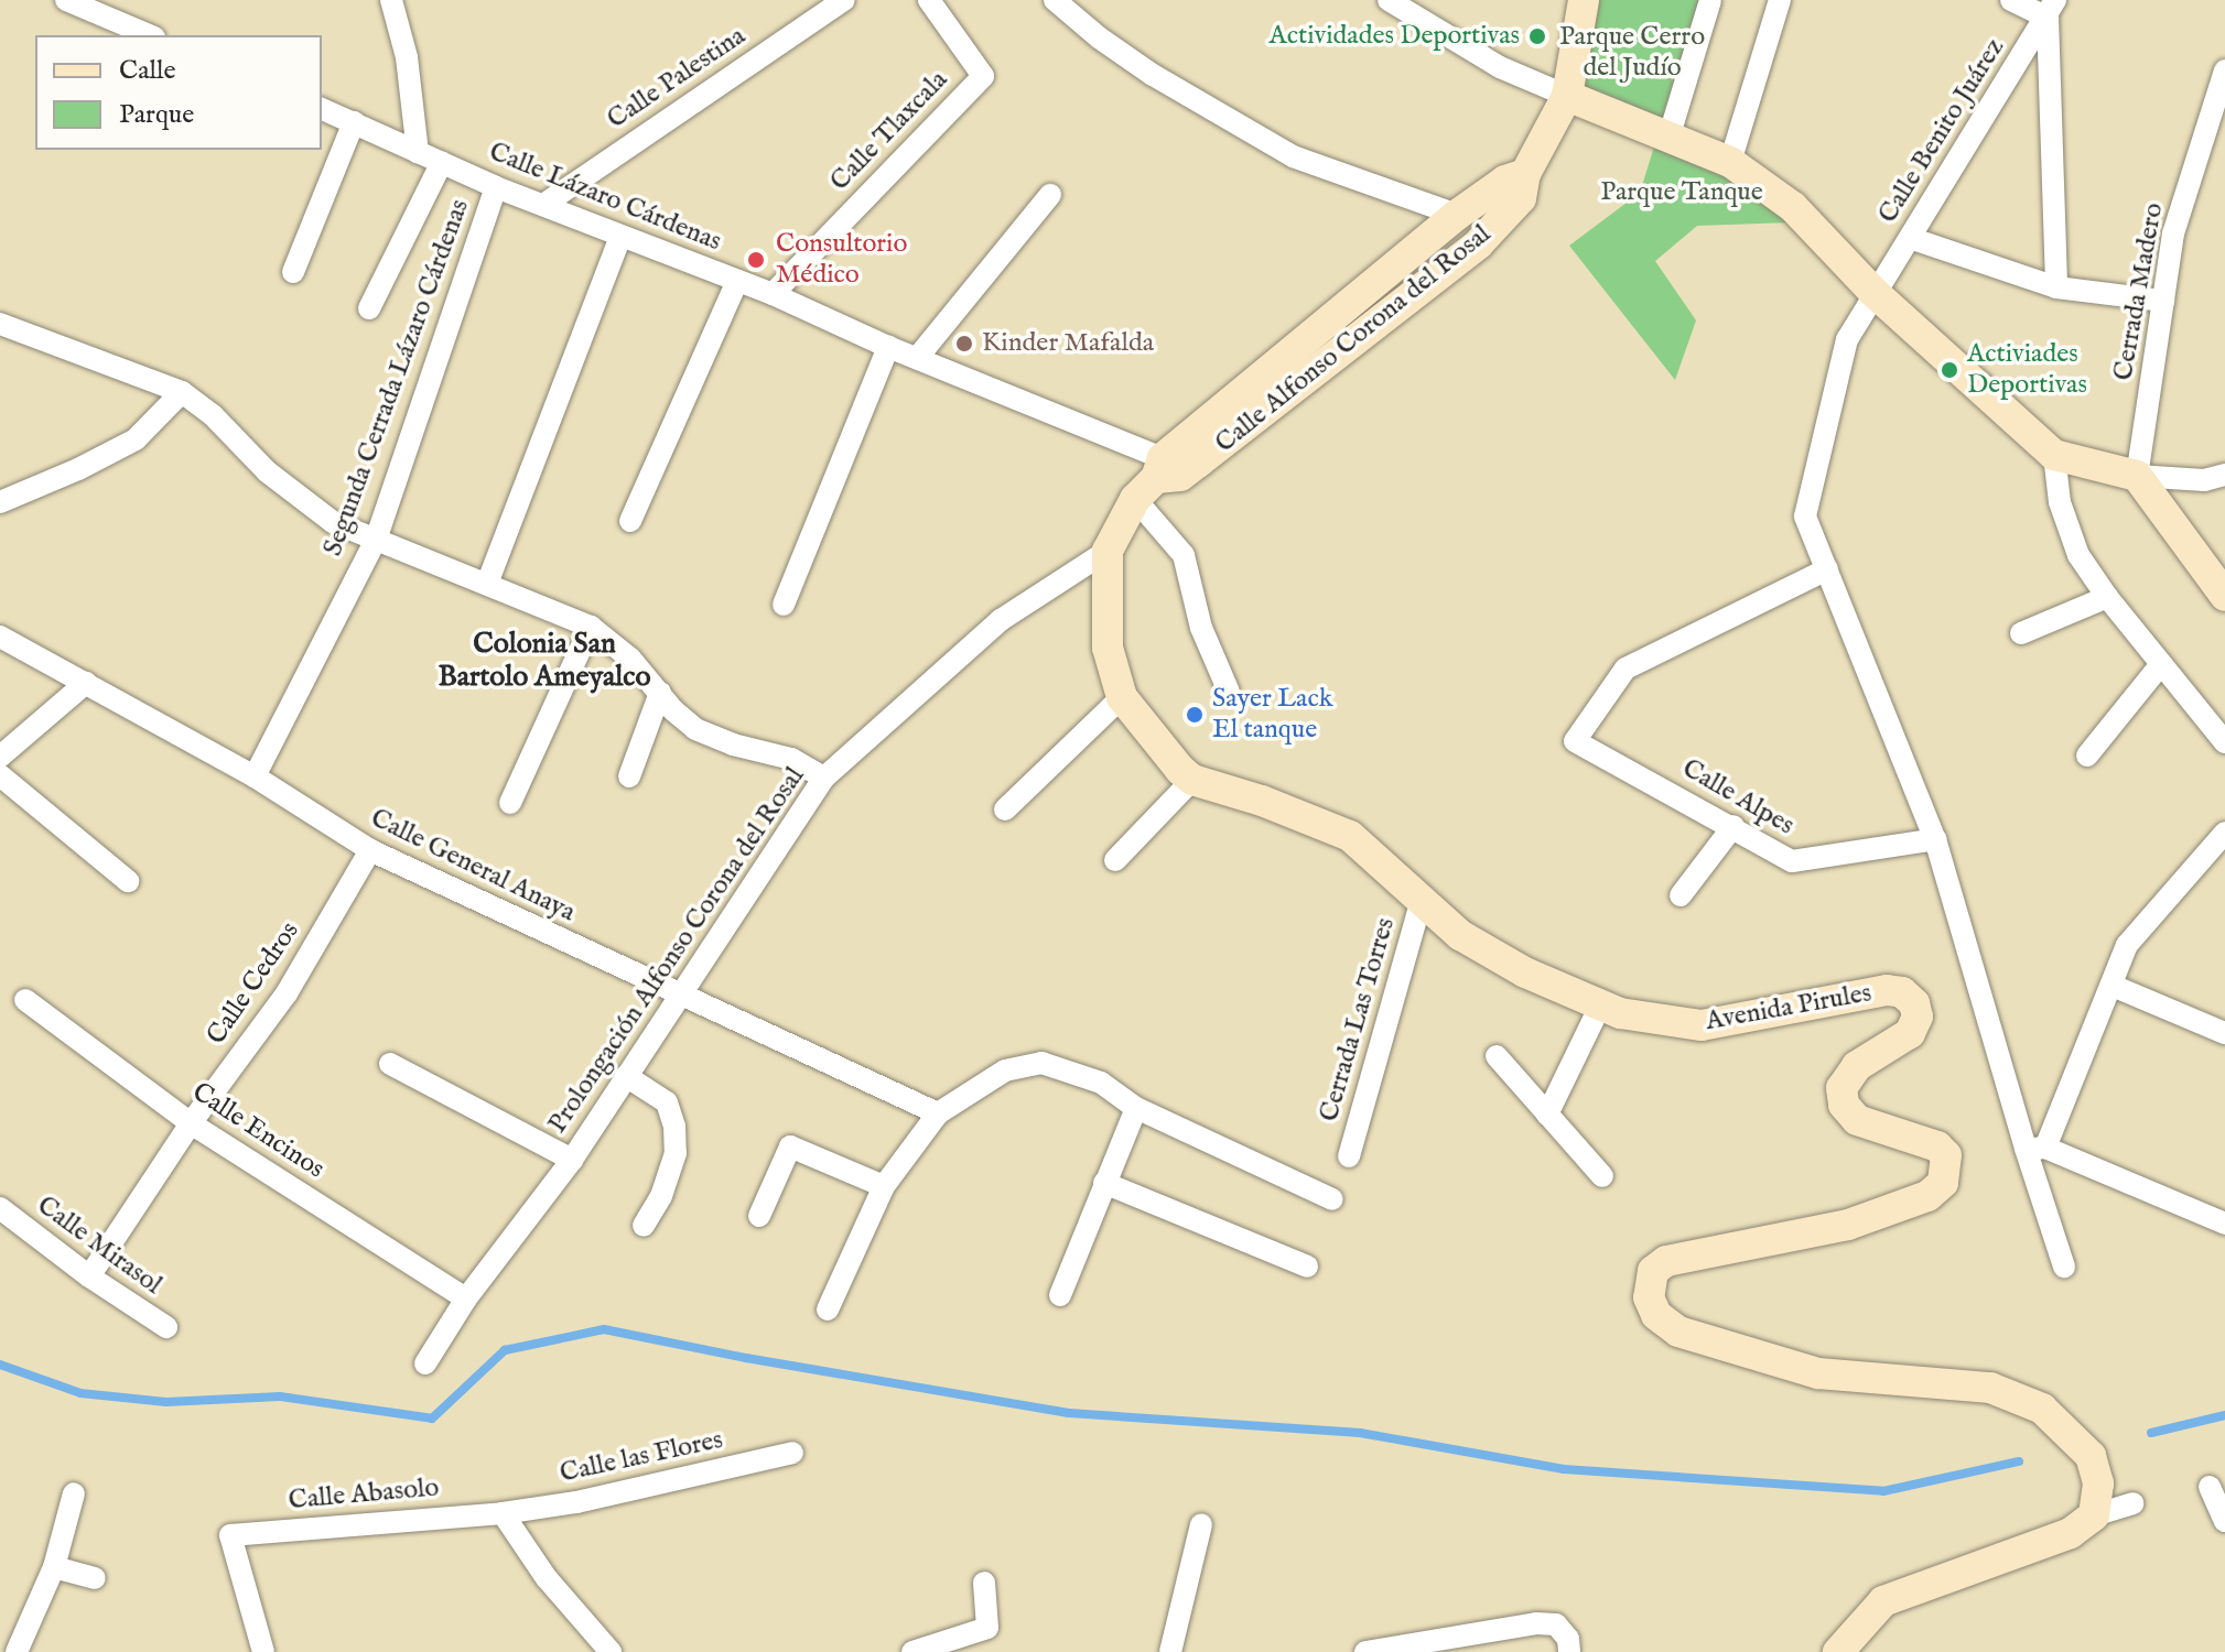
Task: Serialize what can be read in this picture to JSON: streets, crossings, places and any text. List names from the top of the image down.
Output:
{
  "streets": {
    "street": [
      "Calle Palestina",
      "Calle Tlaxcala",
      "Calle Benito Juárez",
      "Calle Lázaro Cárdenas",
      "Cerrada Madero",
      "Calle Alfonso Corona del Rosal",
      "Segunda Cerrada Lázaro Cárdenas",
      "Calle Alpes",
      "Calle General Anaya",
      "Prolongación Alfonso Corona del Rosal",
      "Calle Cedros",
      "Avenida Pirules",
      "Cerrada Las Torres",
      "Calle Encinos",
      "Calle Mirasol",
      "Calle las Flores",
      "Calle Abasolo"
    ]
  },
  "crossings": [
    ["Calle Palestina", "Calle Lázaro Cárdenas"],
    ["Calle Tlaxcala", "Calle Lázaro Cárdenas"],
    ["Calle Lázaro Cárdenas", "Calle Alfonso Corona del Rosal"],
    ["Calle Lázaro Cárdenas", "Segunda Cerrada Lázaro Cárdenas"],
    ["Calle Alfonso Corona del Rosal", "Prolongación Alfonso Corona del Rosal"],
    ["Calle Alfonso Corona del Rosal", "Avenida Pirules"],
    ["Segunda Cerrada Lázaro Cárdenas", "Calle General Anaya"],
    ["Calle General Anaya", "Prolongación Alfonso Corona del Rosal"],
    ["Calle General Anaya", "Calle Cedros"],
    ["Prolongación Alfonso Corona del Rosal", "Avenida Pirules"],
    ["Prolongación Alfonso Corona del Rosal", "Calle Encinos"],
    ["Calle Cedros", "Calle Encinos"],
    ["Calle Cedros", "Calle Mirasol"],
    ["Avenida Pirules", "Cerrada Las Torres"],
    ["Calle las Flores", "Calle Abasolo"]
  ],
  "districts": ["Colonia San Bartolo Ameyalco"],
  "parks": ["Parque Cerro del Judío", "Parque Tanque"],
  "places": [
    "Actividades Deportivas",
    "Consultorio Médico",
    "Kinder Mafalda",
    "Activiades Deportivas",
    "Sayer Lack El tanque"
  ],
  "legend": ["Calle", "Parque"]
}
